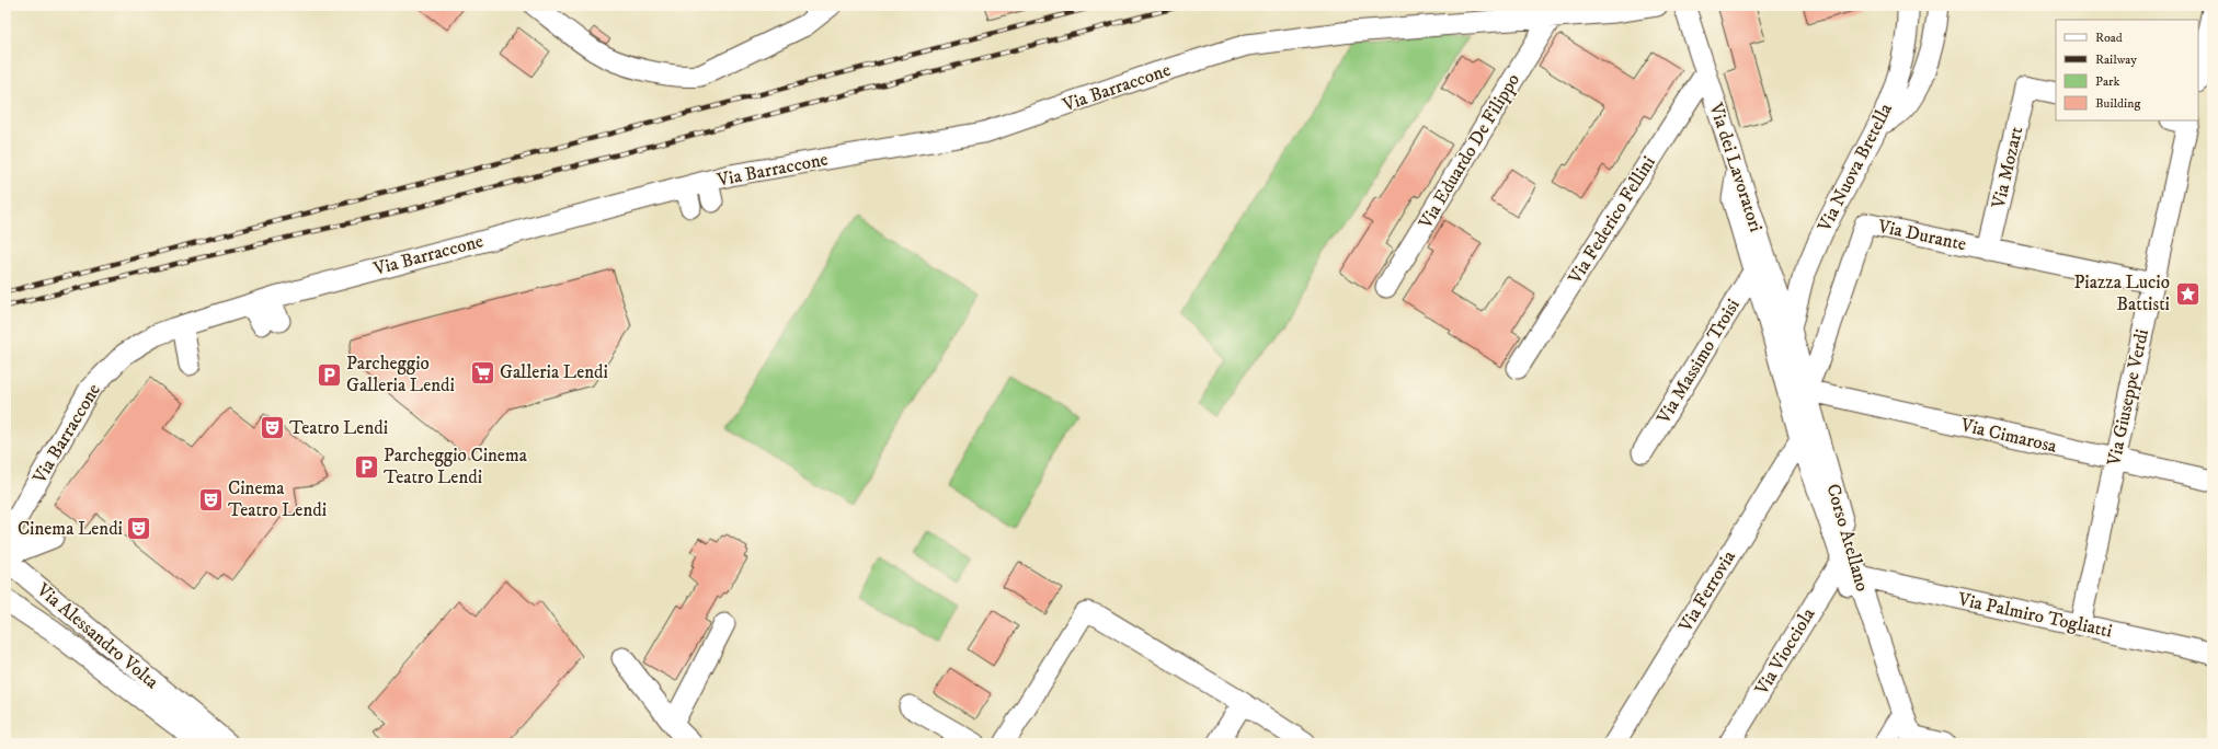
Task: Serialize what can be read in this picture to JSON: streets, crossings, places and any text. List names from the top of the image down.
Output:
{
  "streets": {
    "street": [
      "Via Barraccone",
      "Via Eduardo De Filippo",
      "Via dei Lavoratori",
      "Via Nuova Bretella",
      "Via Mozart",
      "Via Federico Fellini",
      "Via Durante",
      "Via Massimo Troisi",
      "Via Giuseppe Verdi",
      "Via Cimarosa",
      "Corso Atellano",
      "Via Ferrovia",
      "Via Palmiro Togliatti",
      "Via Alessandro Volta",
      "Via Viocciola"
    ]
  },
  "crossings": [
    ["Via Barraccone", "Via Eduardo De Filippo"],
    ["Via dei Lavoratori", "Via Nuova Bretella"],
    ["Via dei Lavoratori", "Via Federico Fellini"],
    ["Via dei Lavoratori", "Corso Atellano"],
    ["Via Nuova Bretella", "Corso Atellano"],
    ["Via Mozart", "Via Durante"],
    ["Via Durante", "Via Giuseppe Verdi"],
    ["Via Durante", "Via Cimarosa"],
    ["Via Durante", "Corso Atellano"],
    ["Via Giuseppe Verdi", "Via Cimarosa"],
    ["Via Giuseppe Verdi", "Via Palmiro Togliatti"],
    ["Via Cimarosa", "Corso Atellano"],
    ["Corso Atellano", "Via Palmiro Togliatti"]
  ],
  "places": {
    "place": ["Piazza Lucio Battisti"],
    "supermarket": ["Galleria Lendi"],
    "parking": ["Parcheggio Galleria Lendi", "Parcheggio Cinema Teatro Lendi"],
    "theatre": ["Teatro Lendi", "Cinema Teatro Lendi", "Cinema Lendi"]
  },
  "legend": [
    "Road",
    "Railway",
    "Park",
    "Building"
  ]
}
